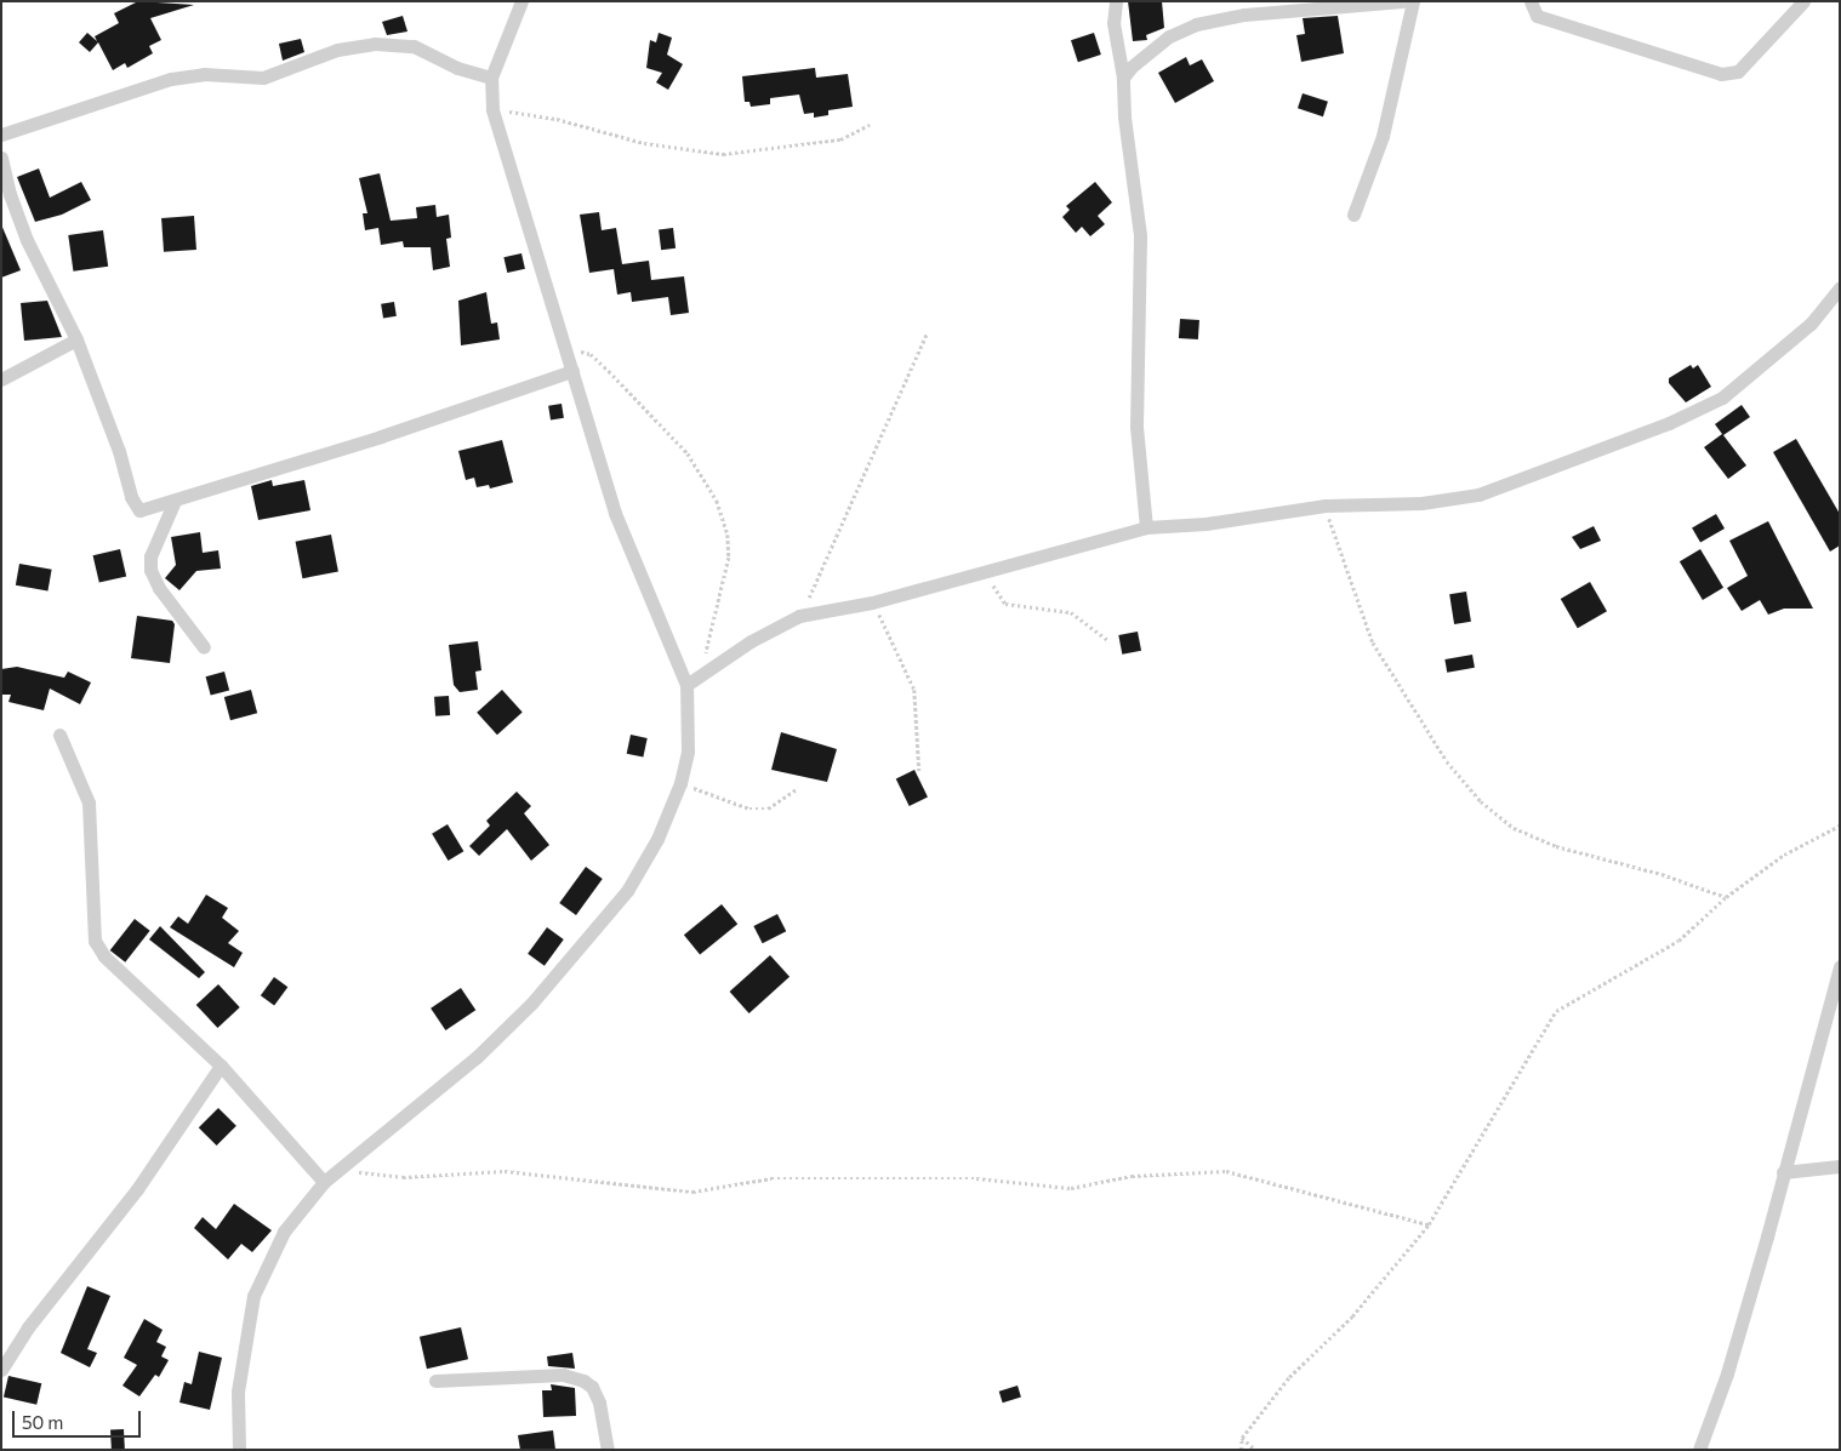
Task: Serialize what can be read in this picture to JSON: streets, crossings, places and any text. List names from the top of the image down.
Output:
{
  "scale_bar": "50 m"
}
